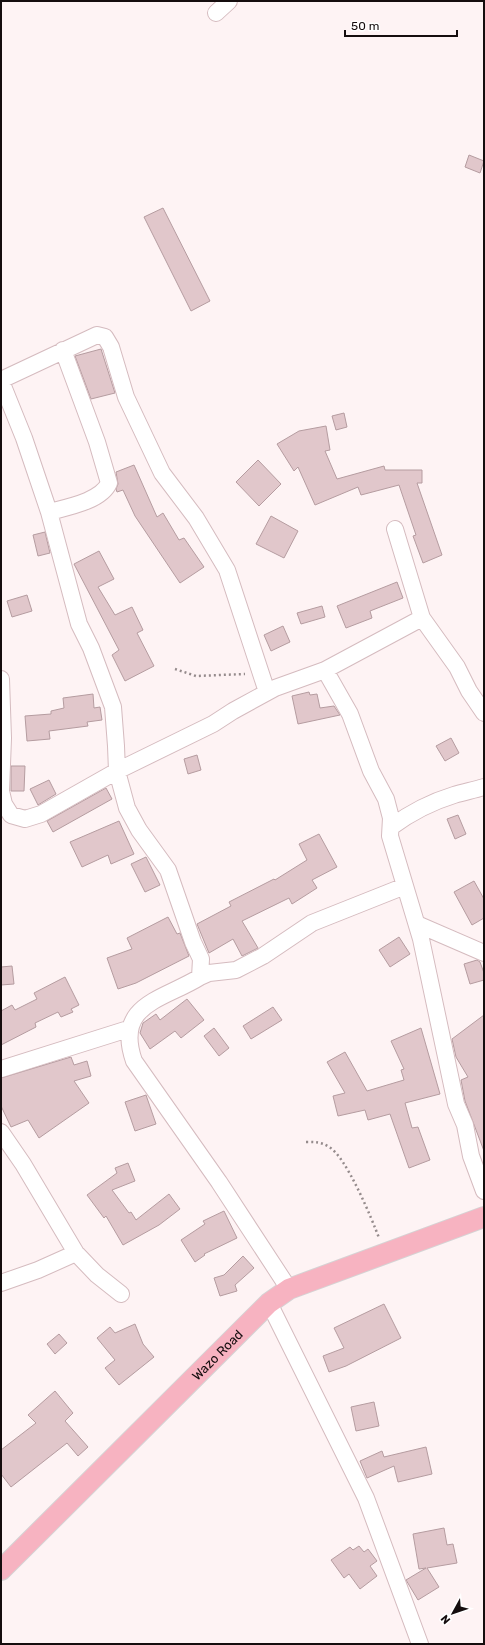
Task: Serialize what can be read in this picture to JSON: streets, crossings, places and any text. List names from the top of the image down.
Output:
{
  "streets": {
    "main road": ["Wazo Road"]
  },
  "scale_bar": "50 m",
  "north": "bottom left"
}
